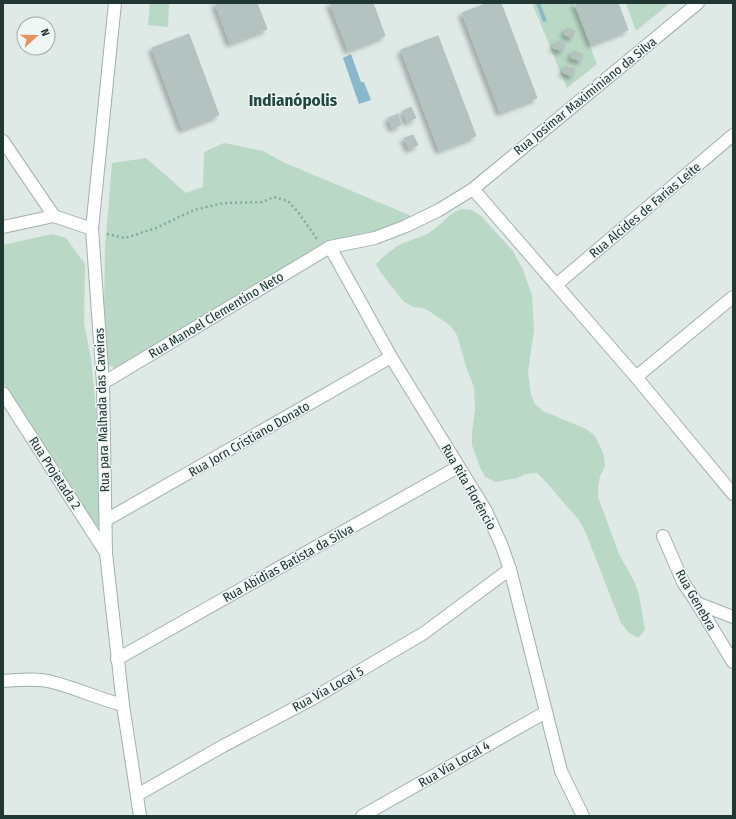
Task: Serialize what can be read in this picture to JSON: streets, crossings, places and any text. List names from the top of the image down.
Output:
{
  "streets": {
    "street": [
      "Rua Josimar Maximiniano da Silva",
      "Rua Alcides de Farias Leite",
      "Rua Manoel Clementino Neto",
      "Rua para Malhada das Caveiras",
      "Rua Jorn Cristiano Donato",
      "Rua Projetada 2",
      "Rua Rita Florêncio",
      "Rua Abidias Batista da Silva",
      "Rua Genebra",
      "Rua Via Local 5",
      "Rua Via Local 4"
    ]
  },
  "crossings": [
    ["Rua Josimar Maximiniano da Silva", "Rua Manoel Clementino Neto"],
    ["Rua Josimar Maximiniano da Silva", "Rua Rita Florêncio"],
    ["Rua Manoel Clementino Neto", "Rua para Malhada das Caveiras"],
    ["Rua Manoel Clementino Neto", "Rua Rita Florêncio"],
    ["Rua para Malhada das Caveiras", "Rua Jorn Cristiano Donato"],
    ["Rua para Malhada das Caveiras", "Rua Projetada 2"],
    ["Rua para Malhada das Caveiras", "Rua Abidias Batista da Silva"],
    ["Rua para Malhada das Caveiras", "Rua Via Local 5"],
    ["Rua Jorn Cristiano Donato", "Rua Rita Florêncio"],
    ["Rua Rita Florêncio", "Rua Abidias Batista da Silva"],
    ["Rua Rita Florêncio", "Rua Via Local 5"],
    ["Rua Rita Florêncio", "Rua Via Local 4"]
  ],
  "districts": ["Indianópolis"],
  "north": "right"
}
